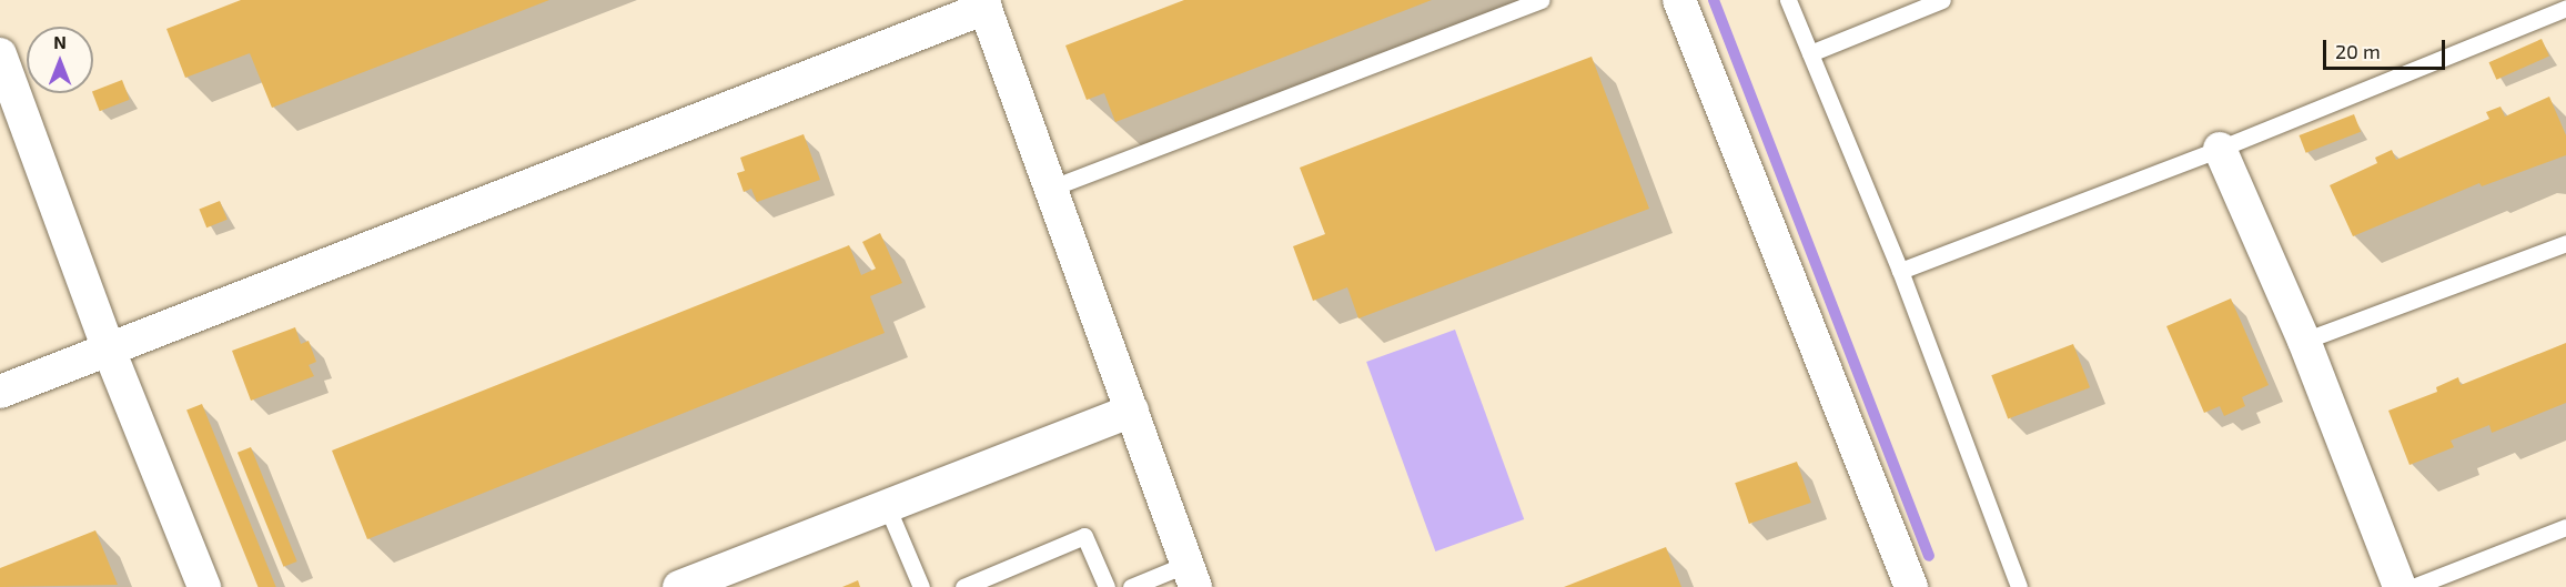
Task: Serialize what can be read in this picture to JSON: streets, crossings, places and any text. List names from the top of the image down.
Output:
{
  "scale_bar": "20 m",
  "north": "top"
}
